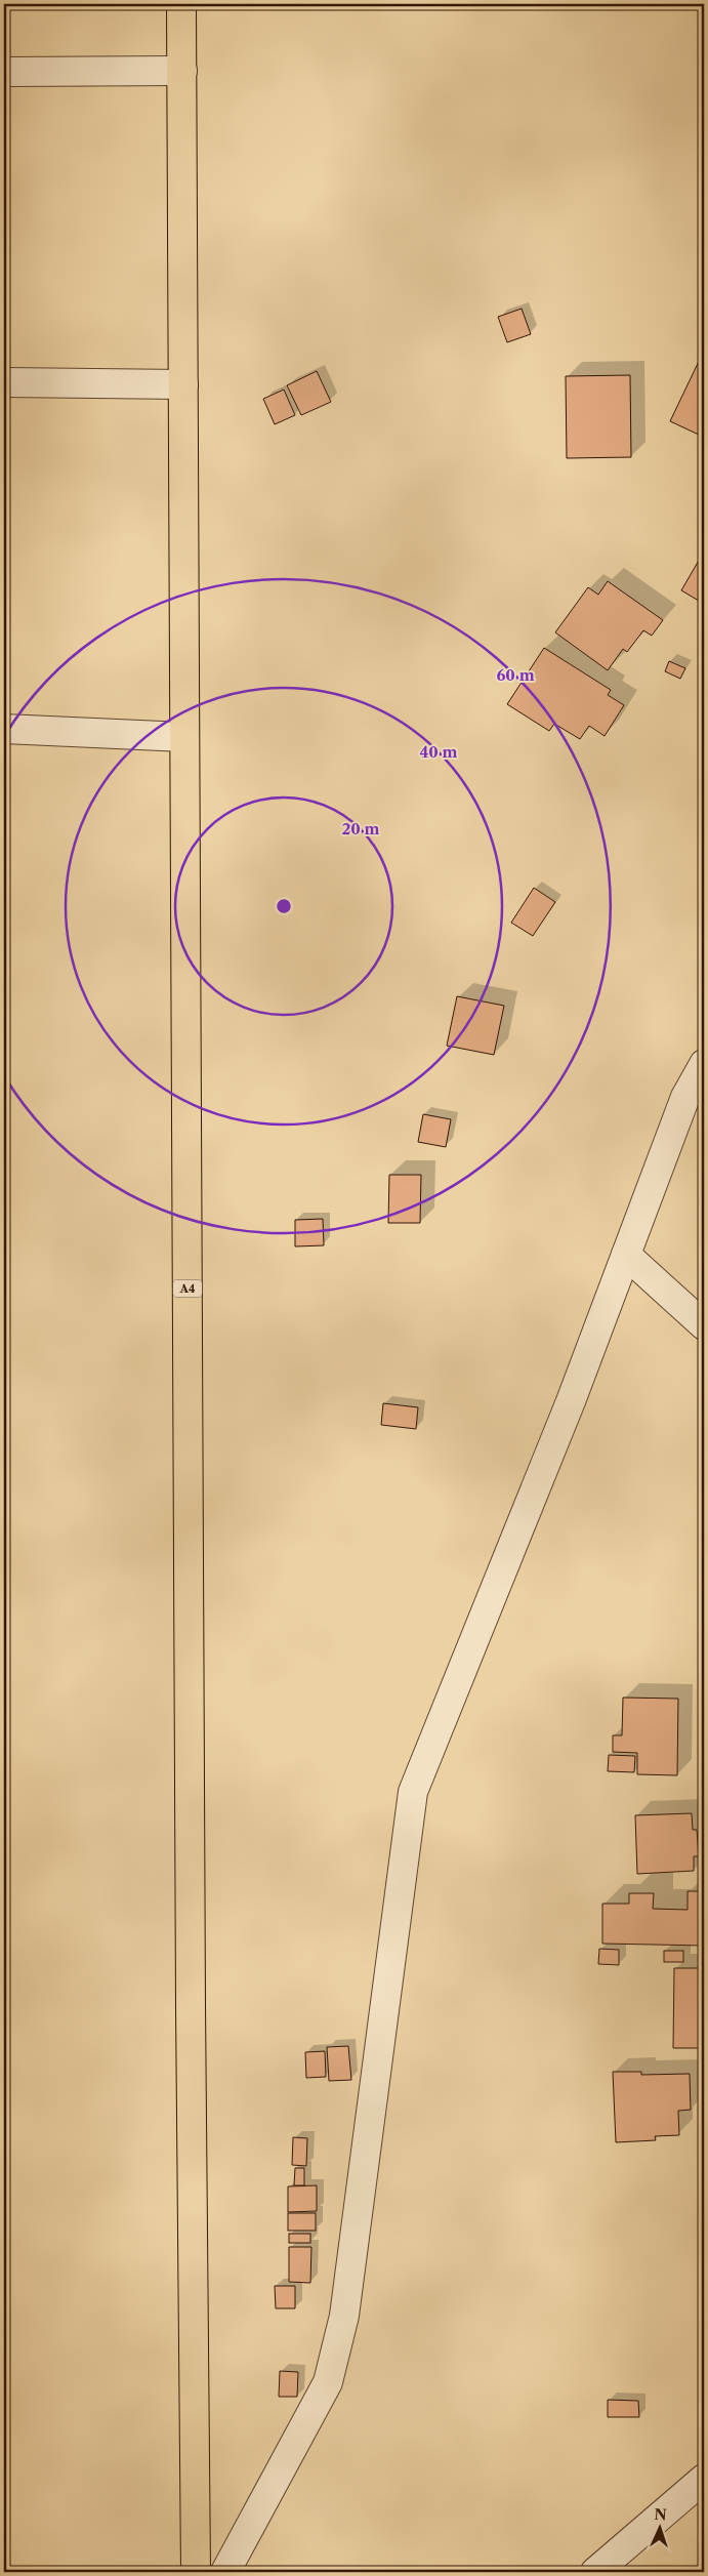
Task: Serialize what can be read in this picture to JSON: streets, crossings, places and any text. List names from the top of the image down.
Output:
{
  "streets": {
    "highway": ["A4"]
  },
  "north": "top",
  "rings": ["60 m", "40 m", "20 m"]
}
